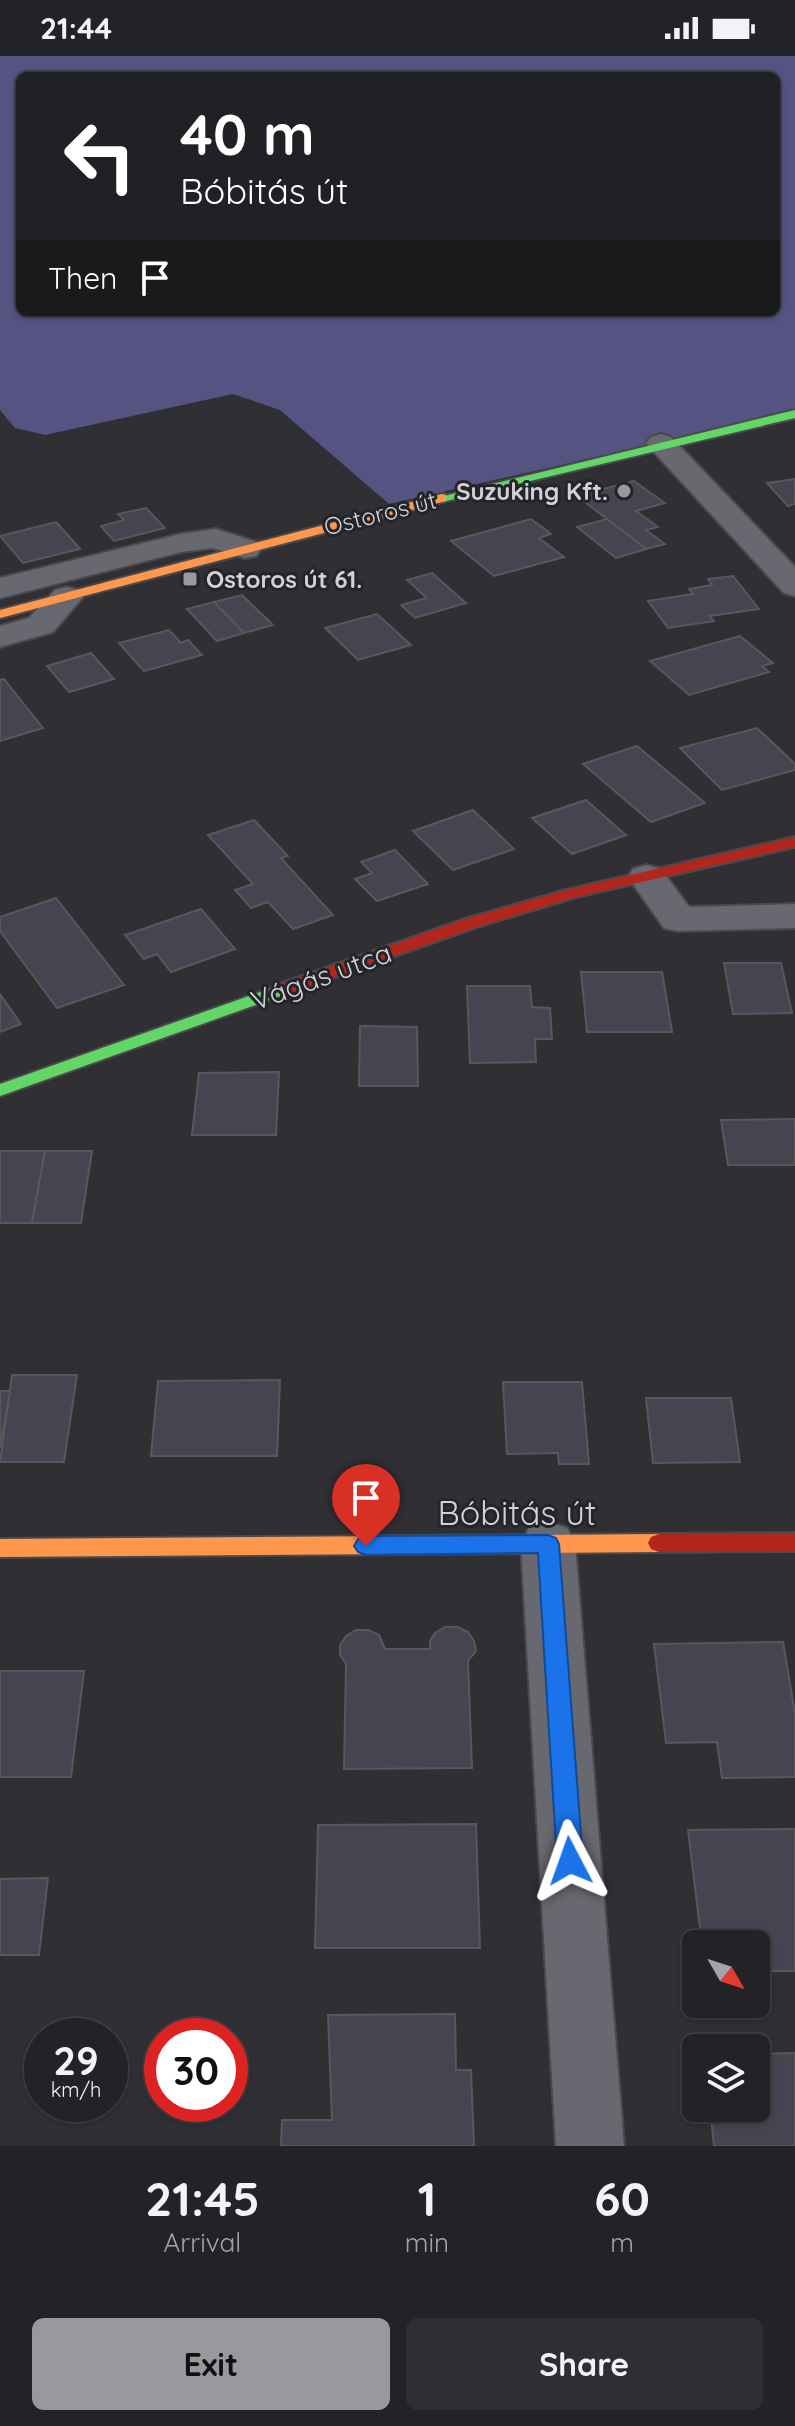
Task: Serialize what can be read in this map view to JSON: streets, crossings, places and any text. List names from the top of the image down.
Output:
{
  "streets": {
    "street": ["Ostoros út", "Vágás utca", "Bóbitás út"]
  },
  "places": {
    "other": ["Suzuking Kft."],
    "transit": ["Ostoros út 61."]
  },
  "north": "bottom right",
  "page": {
    "status": "21:44",
    "turn": ["40 m", "Bóbitás út"],
    "then": "Then",
    "speed": "29 km/h",
    "limit": "30",
    "eta": [
      "21:45",
      "Arrival",
      "1",
      "min",
      "60",
      "m"
    ],
    "buttons": ["Exit", "Share"]
  }
}
